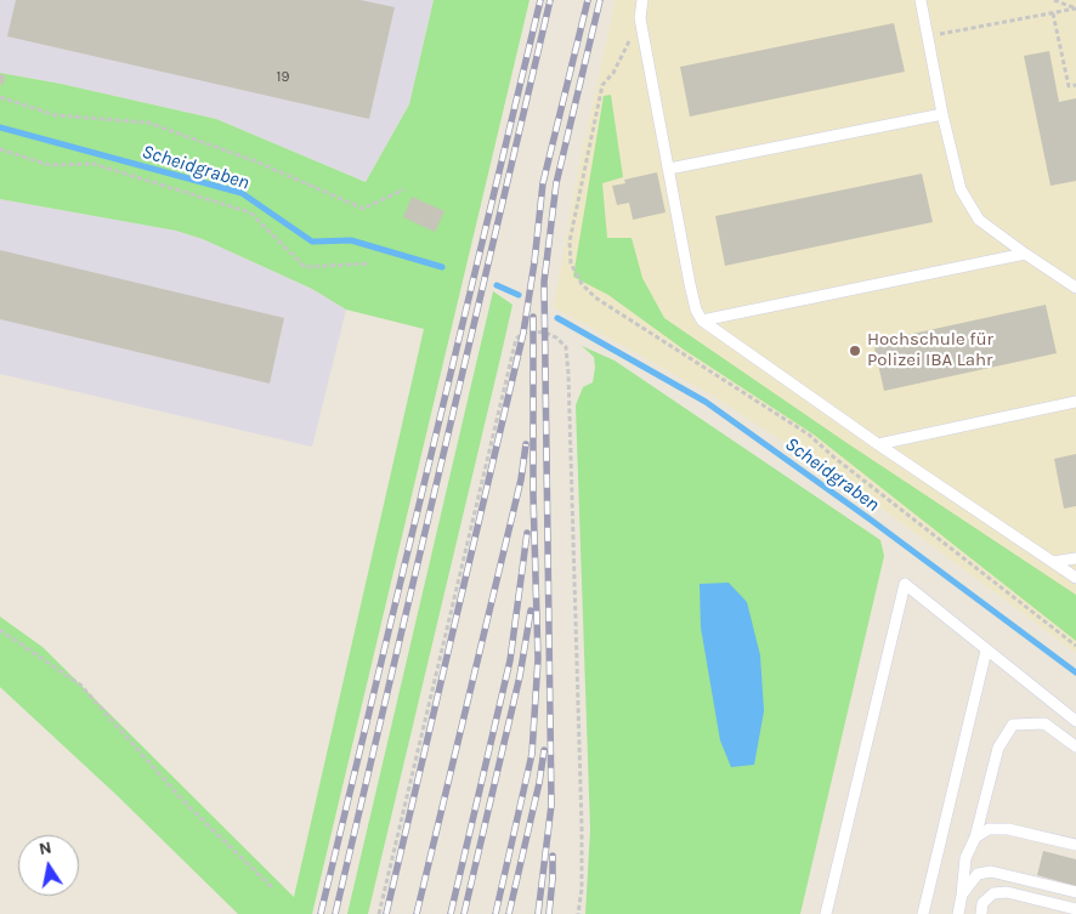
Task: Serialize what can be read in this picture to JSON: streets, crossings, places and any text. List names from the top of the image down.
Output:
{
  "water": ["Scheidgraben"],
  "places": ["Hochschule für Polizei IBA Lahr"],
  "house_numbers": ["19"],
  "north": "top"
}
